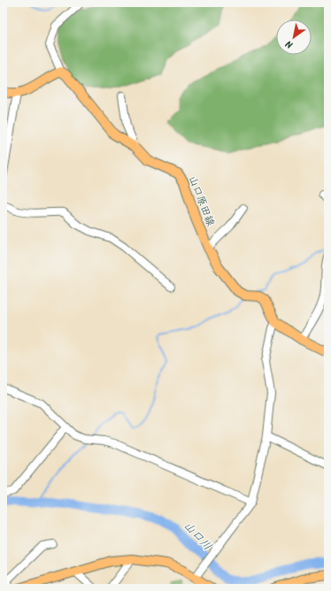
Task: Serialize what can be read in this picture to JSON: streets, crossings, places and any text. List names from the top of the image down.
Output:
{
  "streets": {
    "main road": ["山口原田線"]
  },
  "water": ["山口川"],
  "north": "bottom left"
}
